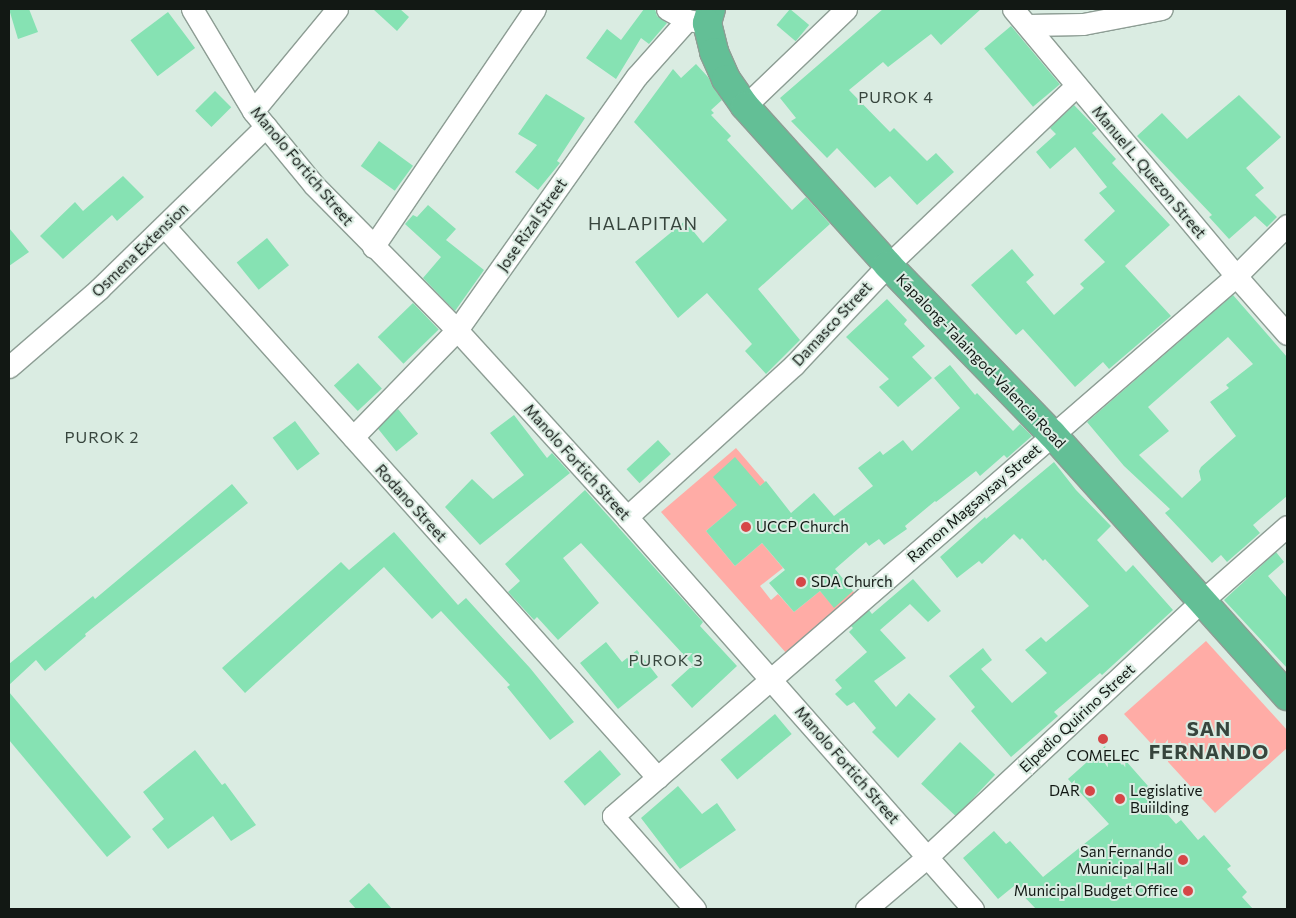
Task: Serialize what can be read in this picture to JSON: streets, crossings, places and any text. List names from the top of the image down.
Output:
{
  "streets": {
    "highway": ["Kapalong-Talaingod-Valencia Road"],
    "street": [
      "Manolo Fortich Street",
      "Manuel L. Quezon Street",
      "Jose Rizal Street",
      "Osmena Extension",
      "Damasco Street",
      "Rodano Street",
      "Ramon Magsaysay Street",
      "Elpedio Quirino Street"
    ]
  },
  "crossings": [
    ["Manolo Fortich Street", "Jose Rizal Street"],
    ["Manolo Fortich Street", "Osmena Extension"],
    ["Manolo Fortich Street", "Damasco Street"],
    ["Manolo Fortich Street", "Ramon Magsaysay Street"],
    ["Manolo Fortich Street", "Elpedio Quirino Street"],
    ["Manuel L. Quezon Street", "Damasco Street"],
    ["Manuel L. Quezon Street", "Ramon Magsaysay Street"],
    ["Jose Rizal Street", "Kapalong-Talaingod-Valencia Road"],
    ["Jose Rizal Street", "Rodano Street"],
    ["Osmena Extension", "Rodano Street"],
    ["Damasco Street", "Kapalong-Talaingod-Valencia Road"],
    ["Kapalong-Talaingod-Valencia Road", "Ramon Magsaysay Street"],
    ["Kapalong-Talaingod-Valencia Road", "Elpedio Quirino Street"],
    ["Rodano Street", "Ramon Magsaysay Street"]
  ],
  "districts": [
    "PUROK 4",
    "HALAPITAN",
    "PUROK 2",
    "PUROK 3",
    "SAN FERNANDO"
  ],
  "places": [
    "UCCP Church",
    "SDA Church",
    "COMELEC",
    "DAR",
    "Legislative Buiilding",
    "San Fernando Municipal Hall",
    "Municipal Budget Office"
  ]
}
